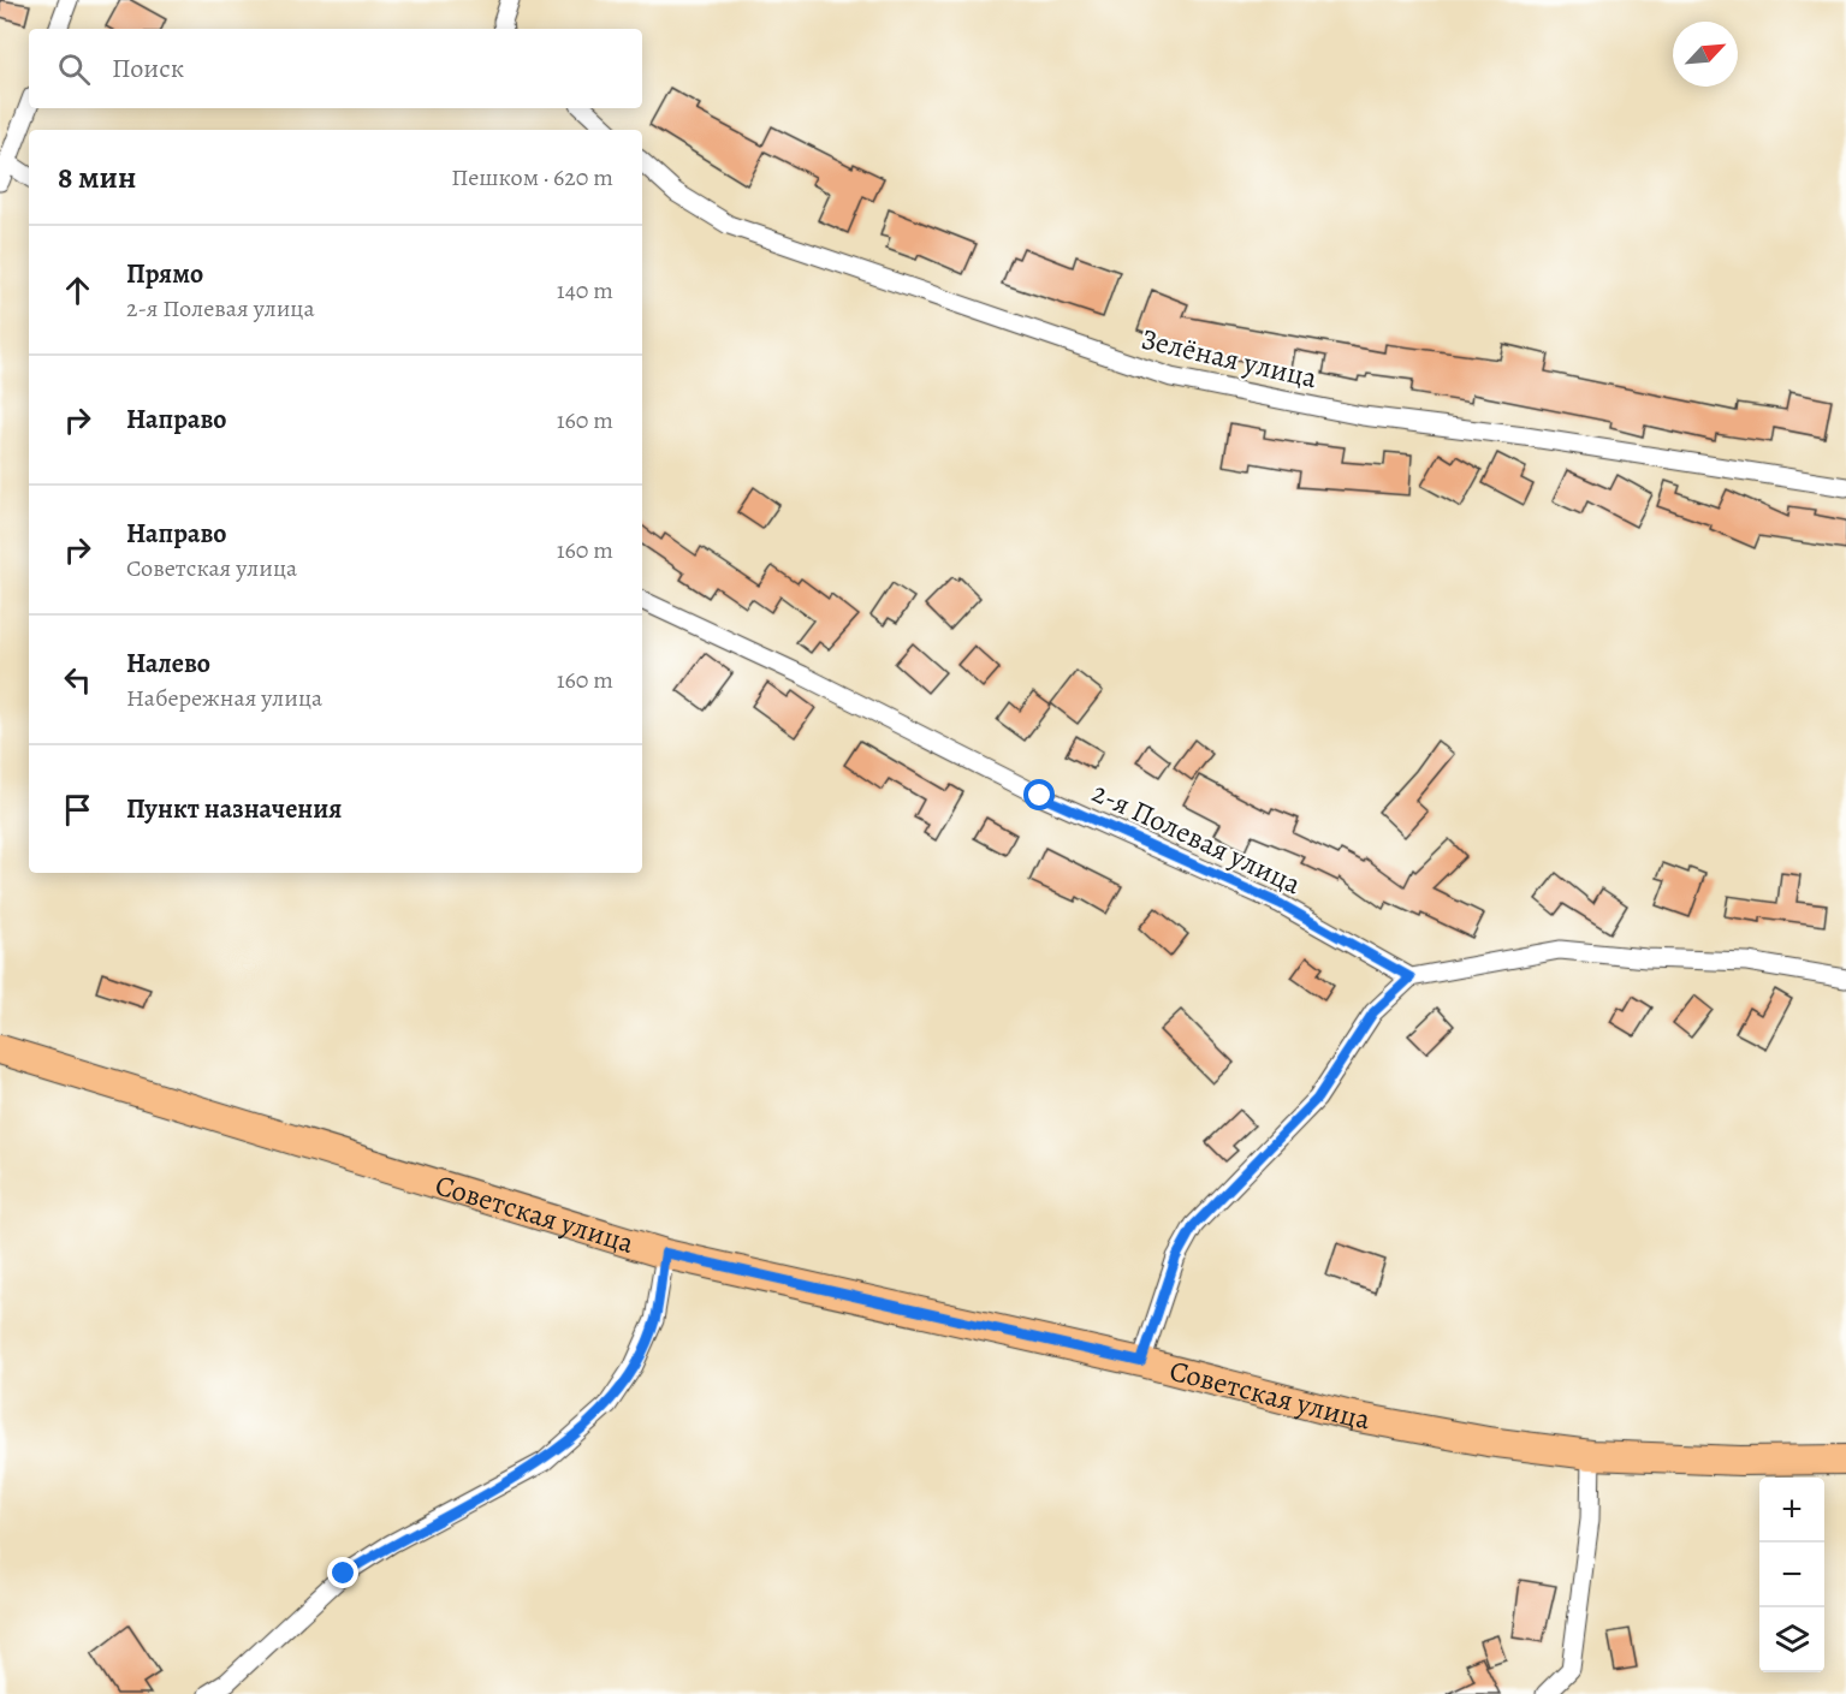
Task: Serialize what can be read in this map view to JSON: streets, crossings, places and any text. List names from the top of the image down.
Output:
{
  "streets": {
    "main road": ["Советская улица"],
    "street": ["Зелёная улица", "2-я Полевая улица"]
  },
  "north": "top right",
  "page": {
    "search": "Поиск",
    "heading": ["8 мин", "Пешком · 620 m"],
    "list": [
      ["Прямо", "2-я Полевая улица", "140 m"],
      ["Направо", "160 m"],
      ["Направо", "Советская улица", "160 m"],
      ["Налево", "Набережная улица", "160 m"],
      "Пункт назначения"
    ],
    "map_buttons": ["+", "−"]
  }
}
